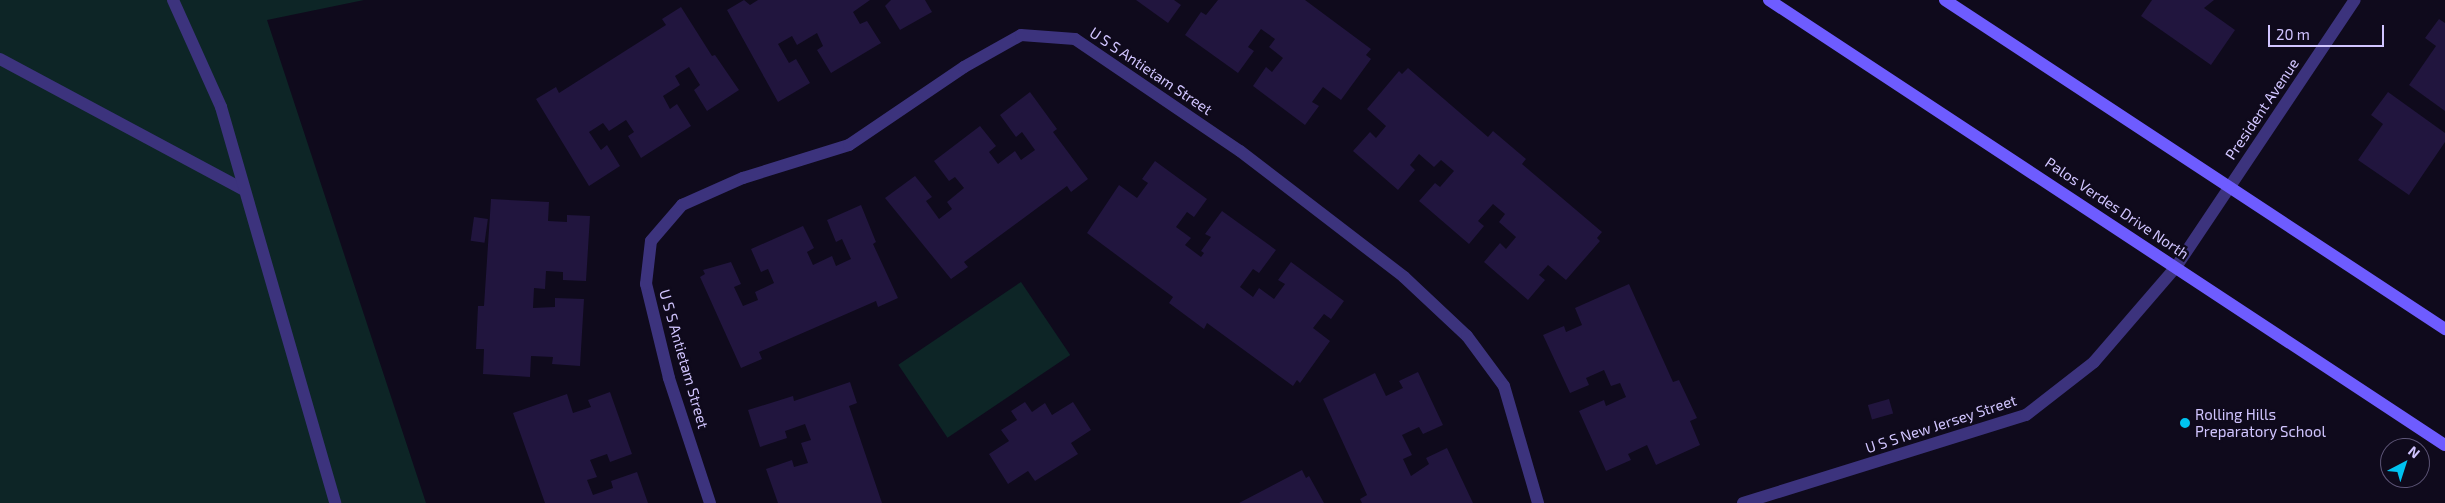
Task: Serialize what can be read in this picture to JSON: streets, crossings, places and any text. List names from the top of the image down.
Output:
{
  "streets": {
    "main road": ["Palos Verdes Drive North"],
    "street": ["U S S Antietam Street", "President Avenue", "U S S New Jersey Street"]
  },
  "crossings": [
    ["President Avenue", "U S S New Jersey Street"],
    ["Palos Verdes Drive North", "U S S New Jersey Street"]
  ],
  "places": ["Rolling Hills Preparatory School"],
  "scale_bar": "20 m",
  "north": "top right"
}
